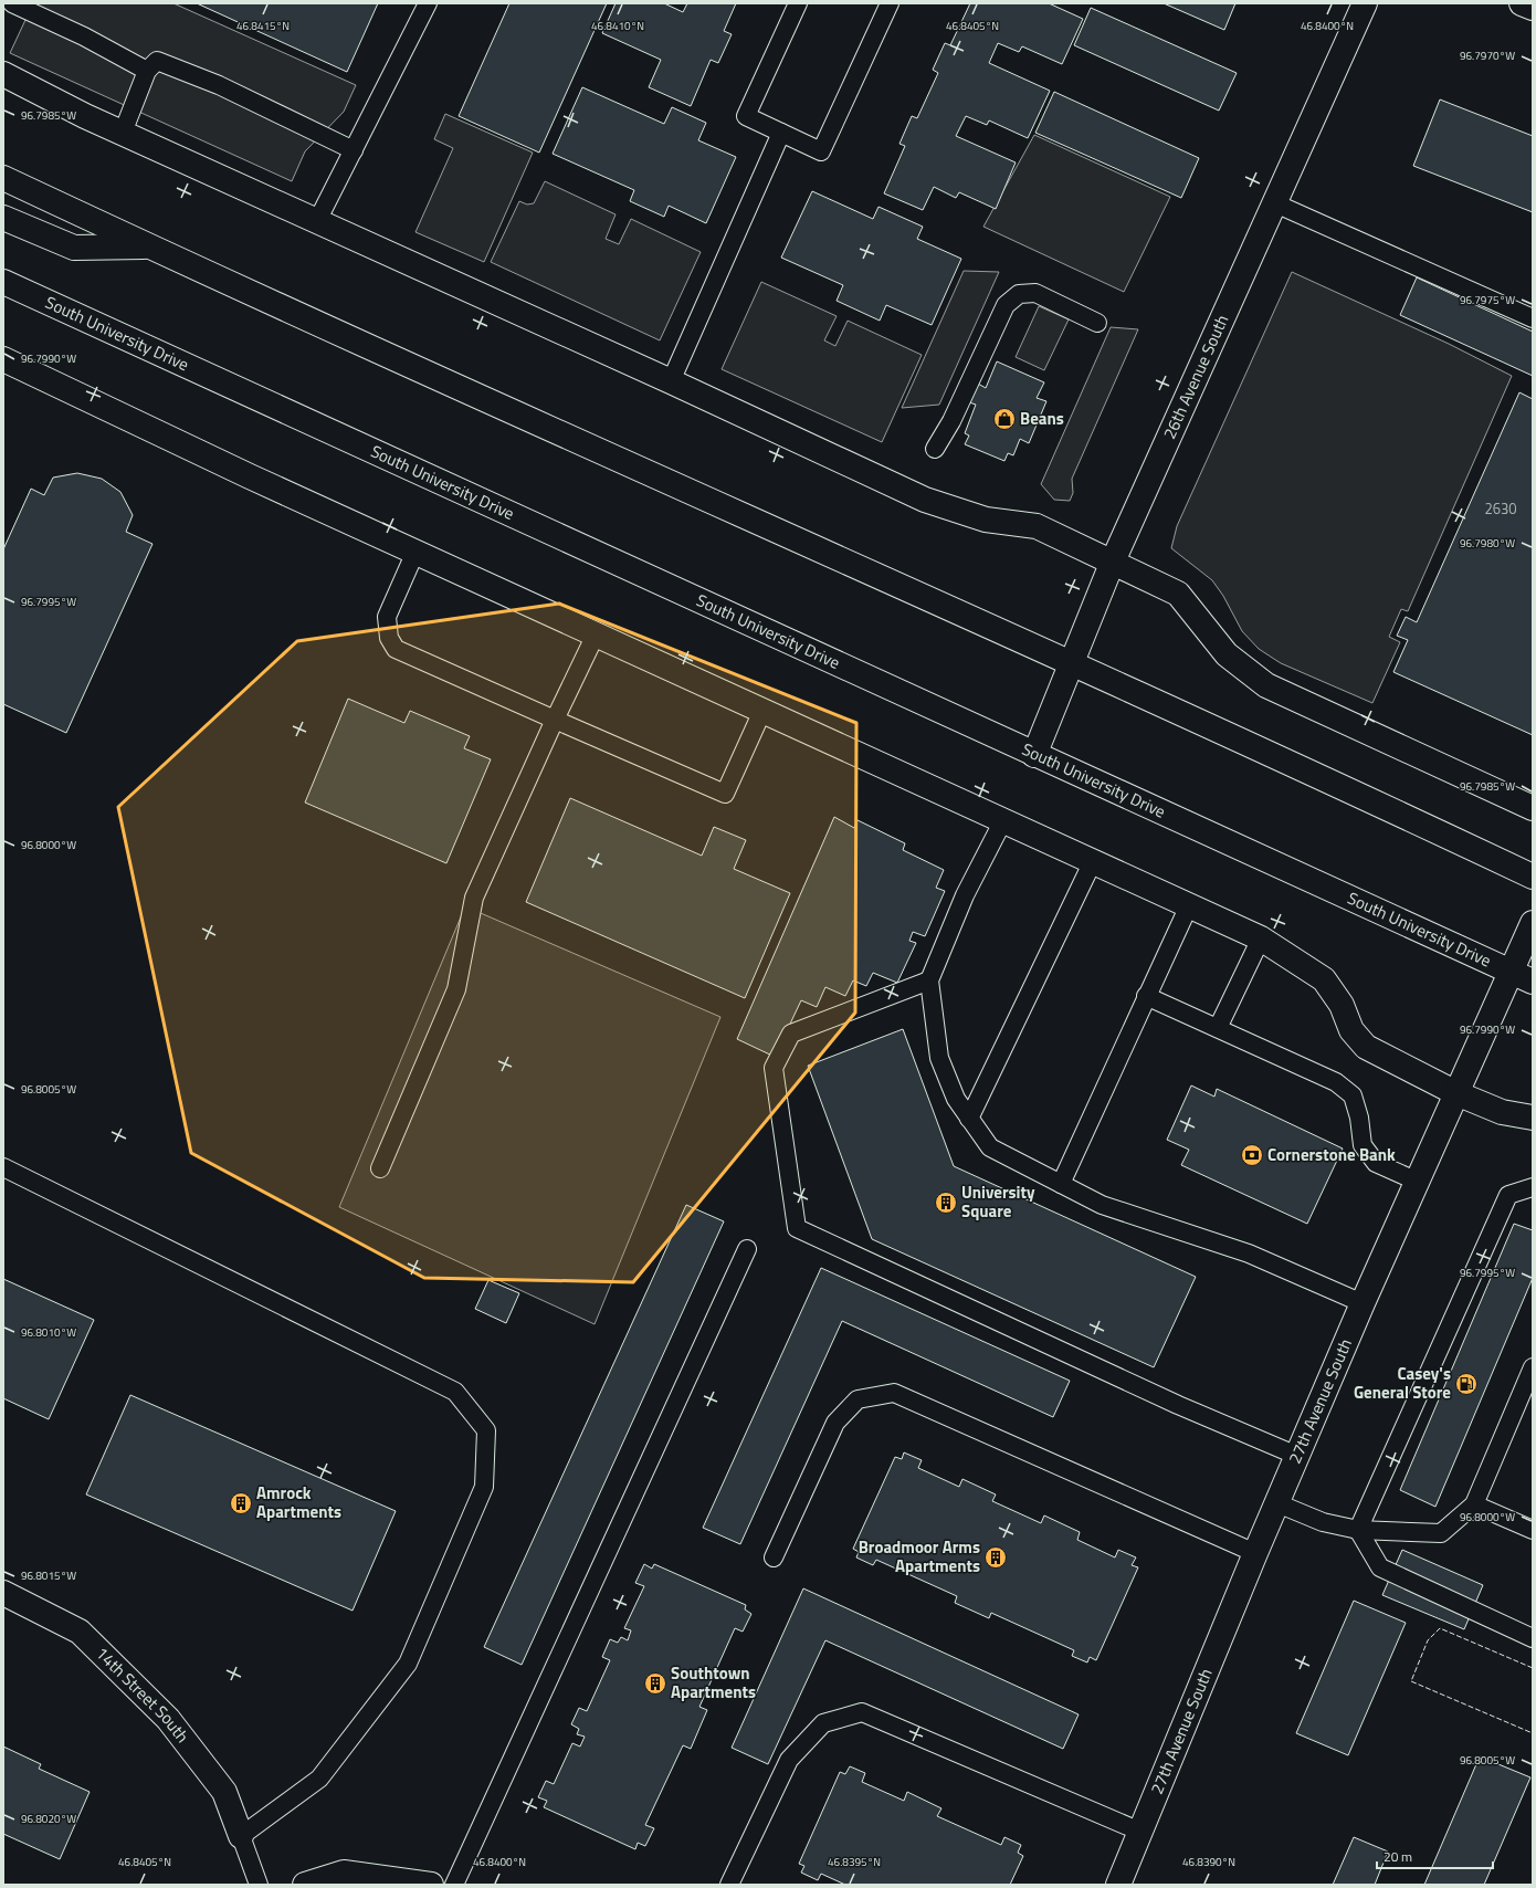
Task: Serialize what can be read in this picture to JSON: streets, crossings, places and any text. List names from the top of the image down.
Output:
{
  "streets": {
    "street": [
      "South University Drive",
      "26th Avenue South",
      "27th Avenue South",
      "14th Street South"
    ]
  },
  "crossings": [
    ["South University Drive", "26th Avenue South"],
    ["South University Drive", "27th Avenue South"]
  ],
  "places": {
    "shop": ["Beans"],
    "bank": ["Cornerstone Bank"],
    "building": [
      "University Square",
      "Amrock Apartments",
      "Broadmoor Arms Apartments",
      "Southtown Apartments"
    ],
    "fuel station": ["Casey's General Store"]
  },
  "house_numbers": ["2630"],
  "scale_bar": "20 m",
  "coordinates": [
    "46.8410°N",
    "46.8405°N",
    "46.8400°N",
    "46.8415°N",
    "96.7970°W",
    "96.7985°W",
    "96.7975°W",
    "96.7990°W",
    "96.7980°W",
    "96.7995°W",
    "96.8000°W",
    "96.8005°W",
    "96.8010°W",
    "96.8015°W",
    "96.8020°W",
    "46.8395°N",
    "46.8390°N"
  ]
}
